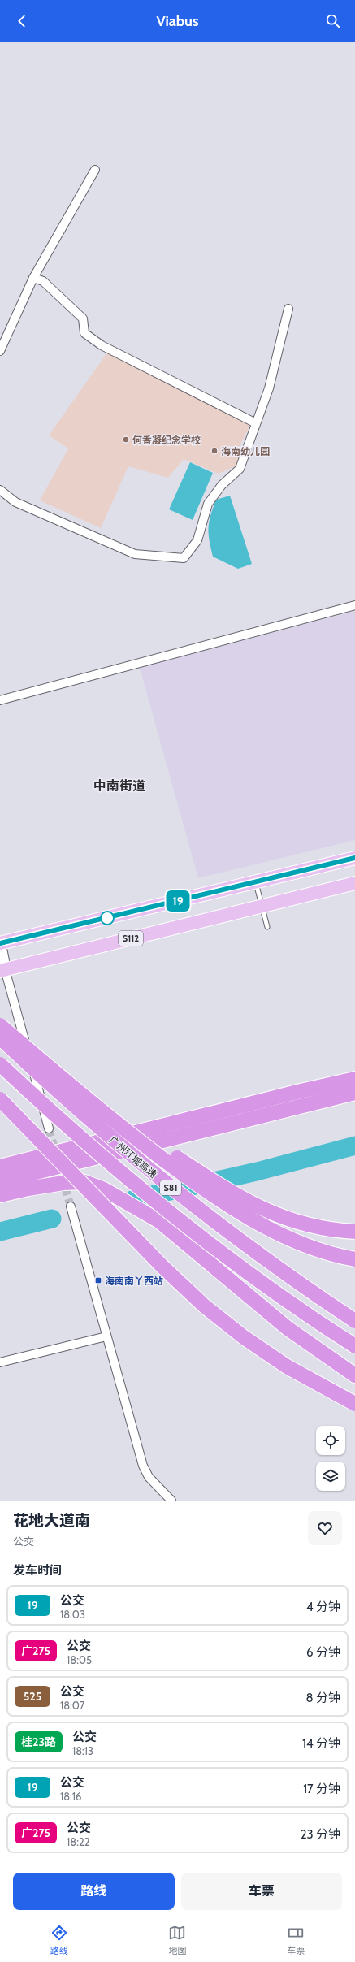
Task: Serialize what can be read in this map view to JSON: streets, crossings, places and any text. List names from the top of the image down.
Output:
{
  "streets": {
    "highway": ["广州环城高速", "S81"],
    "main road": ["S112"]
  },
  "districts": ["中南街道"],
  "places": {
    "other": ["何香凝纪念学校", "海南幼儿园"],
    "transit": ["海南南丫西站"]
  },
  "lines": ["bus line 19"],
  "page": {
    "header": "Viabus",
    "on_map": "19",
    "heading": [
      ["花地大道南", "公交"],
      "发车时间"
    ],
    "list": [
      {
        "mark": "19",
        "name": "公交",
        "note": "18:03",
        "value": "4 分钟"
      },
      {
        "mark": "广275",
        "name": "公交",
        "note": "18:05",
        "value": "6 分钟"
      },
      {
        "mark": "525",
        "name": "公交",
        "note": "18:07",
        "value": "8 分钟"
      },
      {
        "mark": "桂23路",
        "name": "公交",
        "note": "18:13",
        "value": "14 分钟"
      },
      {
        "mark": "19",
        "name": "公交",
        "note": "18:16",
        "value": "17 分钟"
      },
      {
        "mark": "广275",
        "name": "公交",
        "note": "18:22",
        "value": "23 分钟"
      }
    ],
    "buttons": ["路线", "车票"],
    "tabs": ["路线", "地图", "车票"]
  }
}
